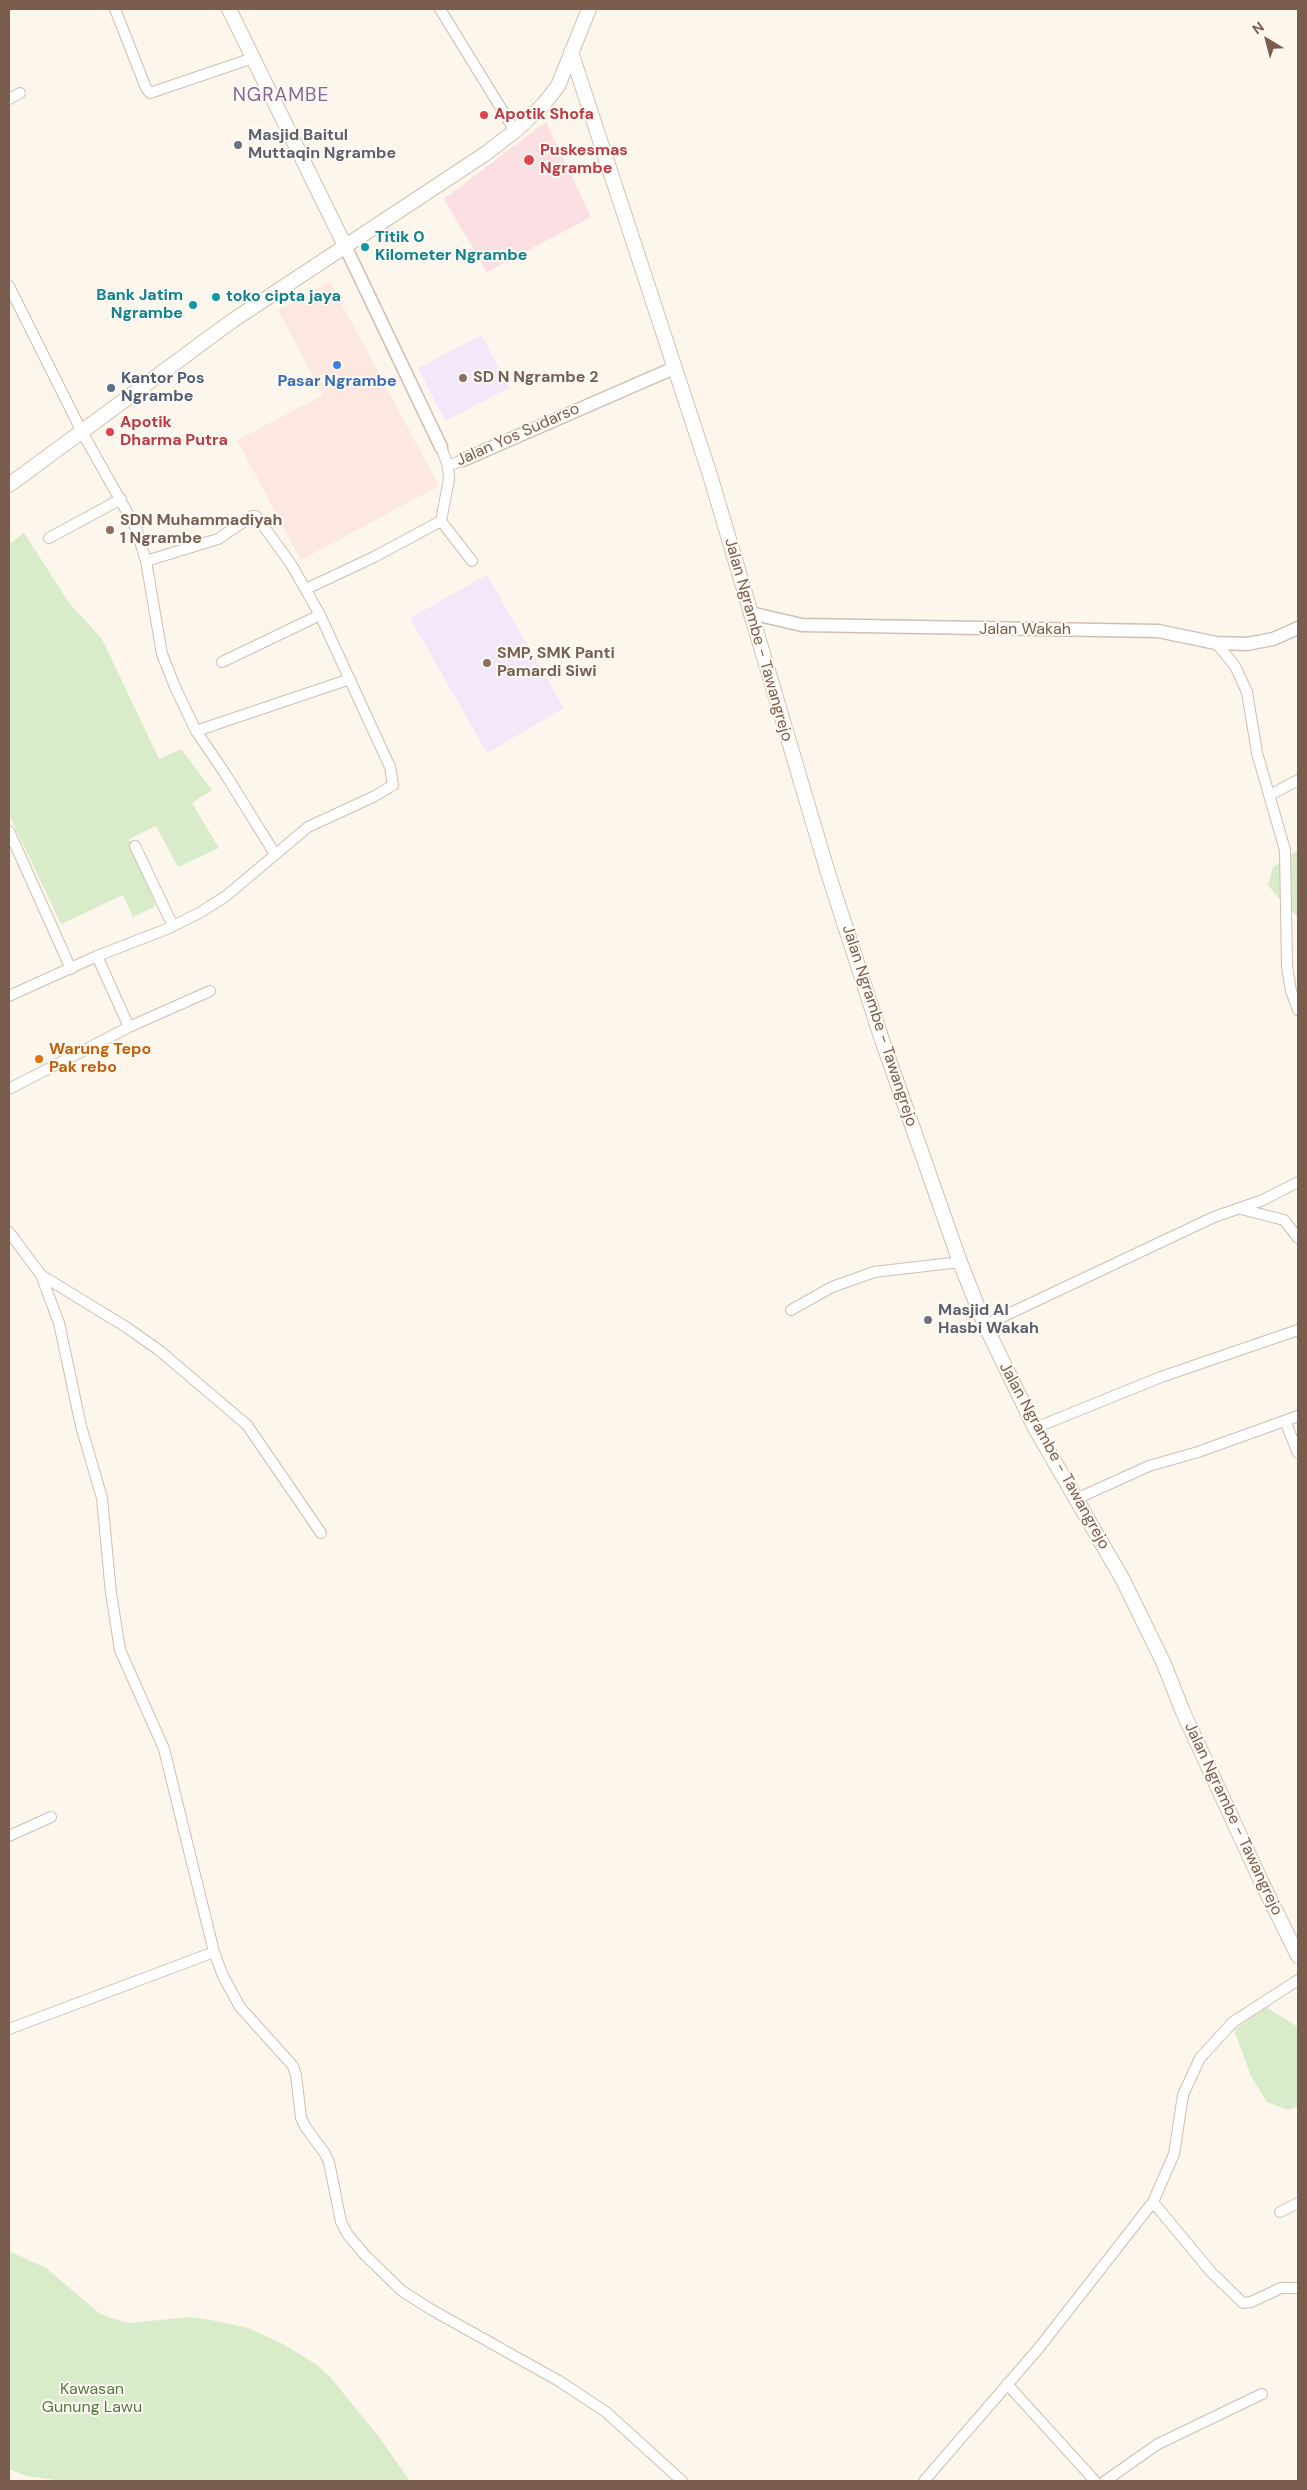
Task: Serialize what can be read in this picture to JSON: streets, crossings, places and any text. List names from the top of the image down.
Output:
{
  "streets": {
    "main road": ["Jalan Ngrambe - Tawangrejo"],
    "street": ["Jalan Yos Sudarso", "Jalan Wakah"]
  },
  "crossings": [
    ["Jalan Yos Sudarso", "Jalan Ngrambe - Tawangrejo"],
    ["Jalan Wakah", "Jalan Ngrambe - Tawangrejo"]
  ],
  "districts": ["NGRAMBE"],
  "parks": ["Kawasan Gunung Lawu"],
  "places": [
    "Apotik Shofa",
    "Masjid Baitul Muttaqin Ngrambe",
    "Puskesmas Ngrambe",
    "Titik 0 Kilometer Ngrambe",
    "toko cipta jaya",
    "Bank Jatim Ngrambe",
    "Pasar Ngrambe",
    "SD N Ngrambe 2",
    "Kantor Pos Ngrambe",
    "Apotik Dharma Putra",
    "SDN Muhammadiyah 1 Ngrambe",
    "SMP, SMK Panti Pamardi Siwi",
    "Warung Tepo Pak rebo",
    "Masjid Al Hasbi Wakah"
  ],
  "north": "top left"
}
